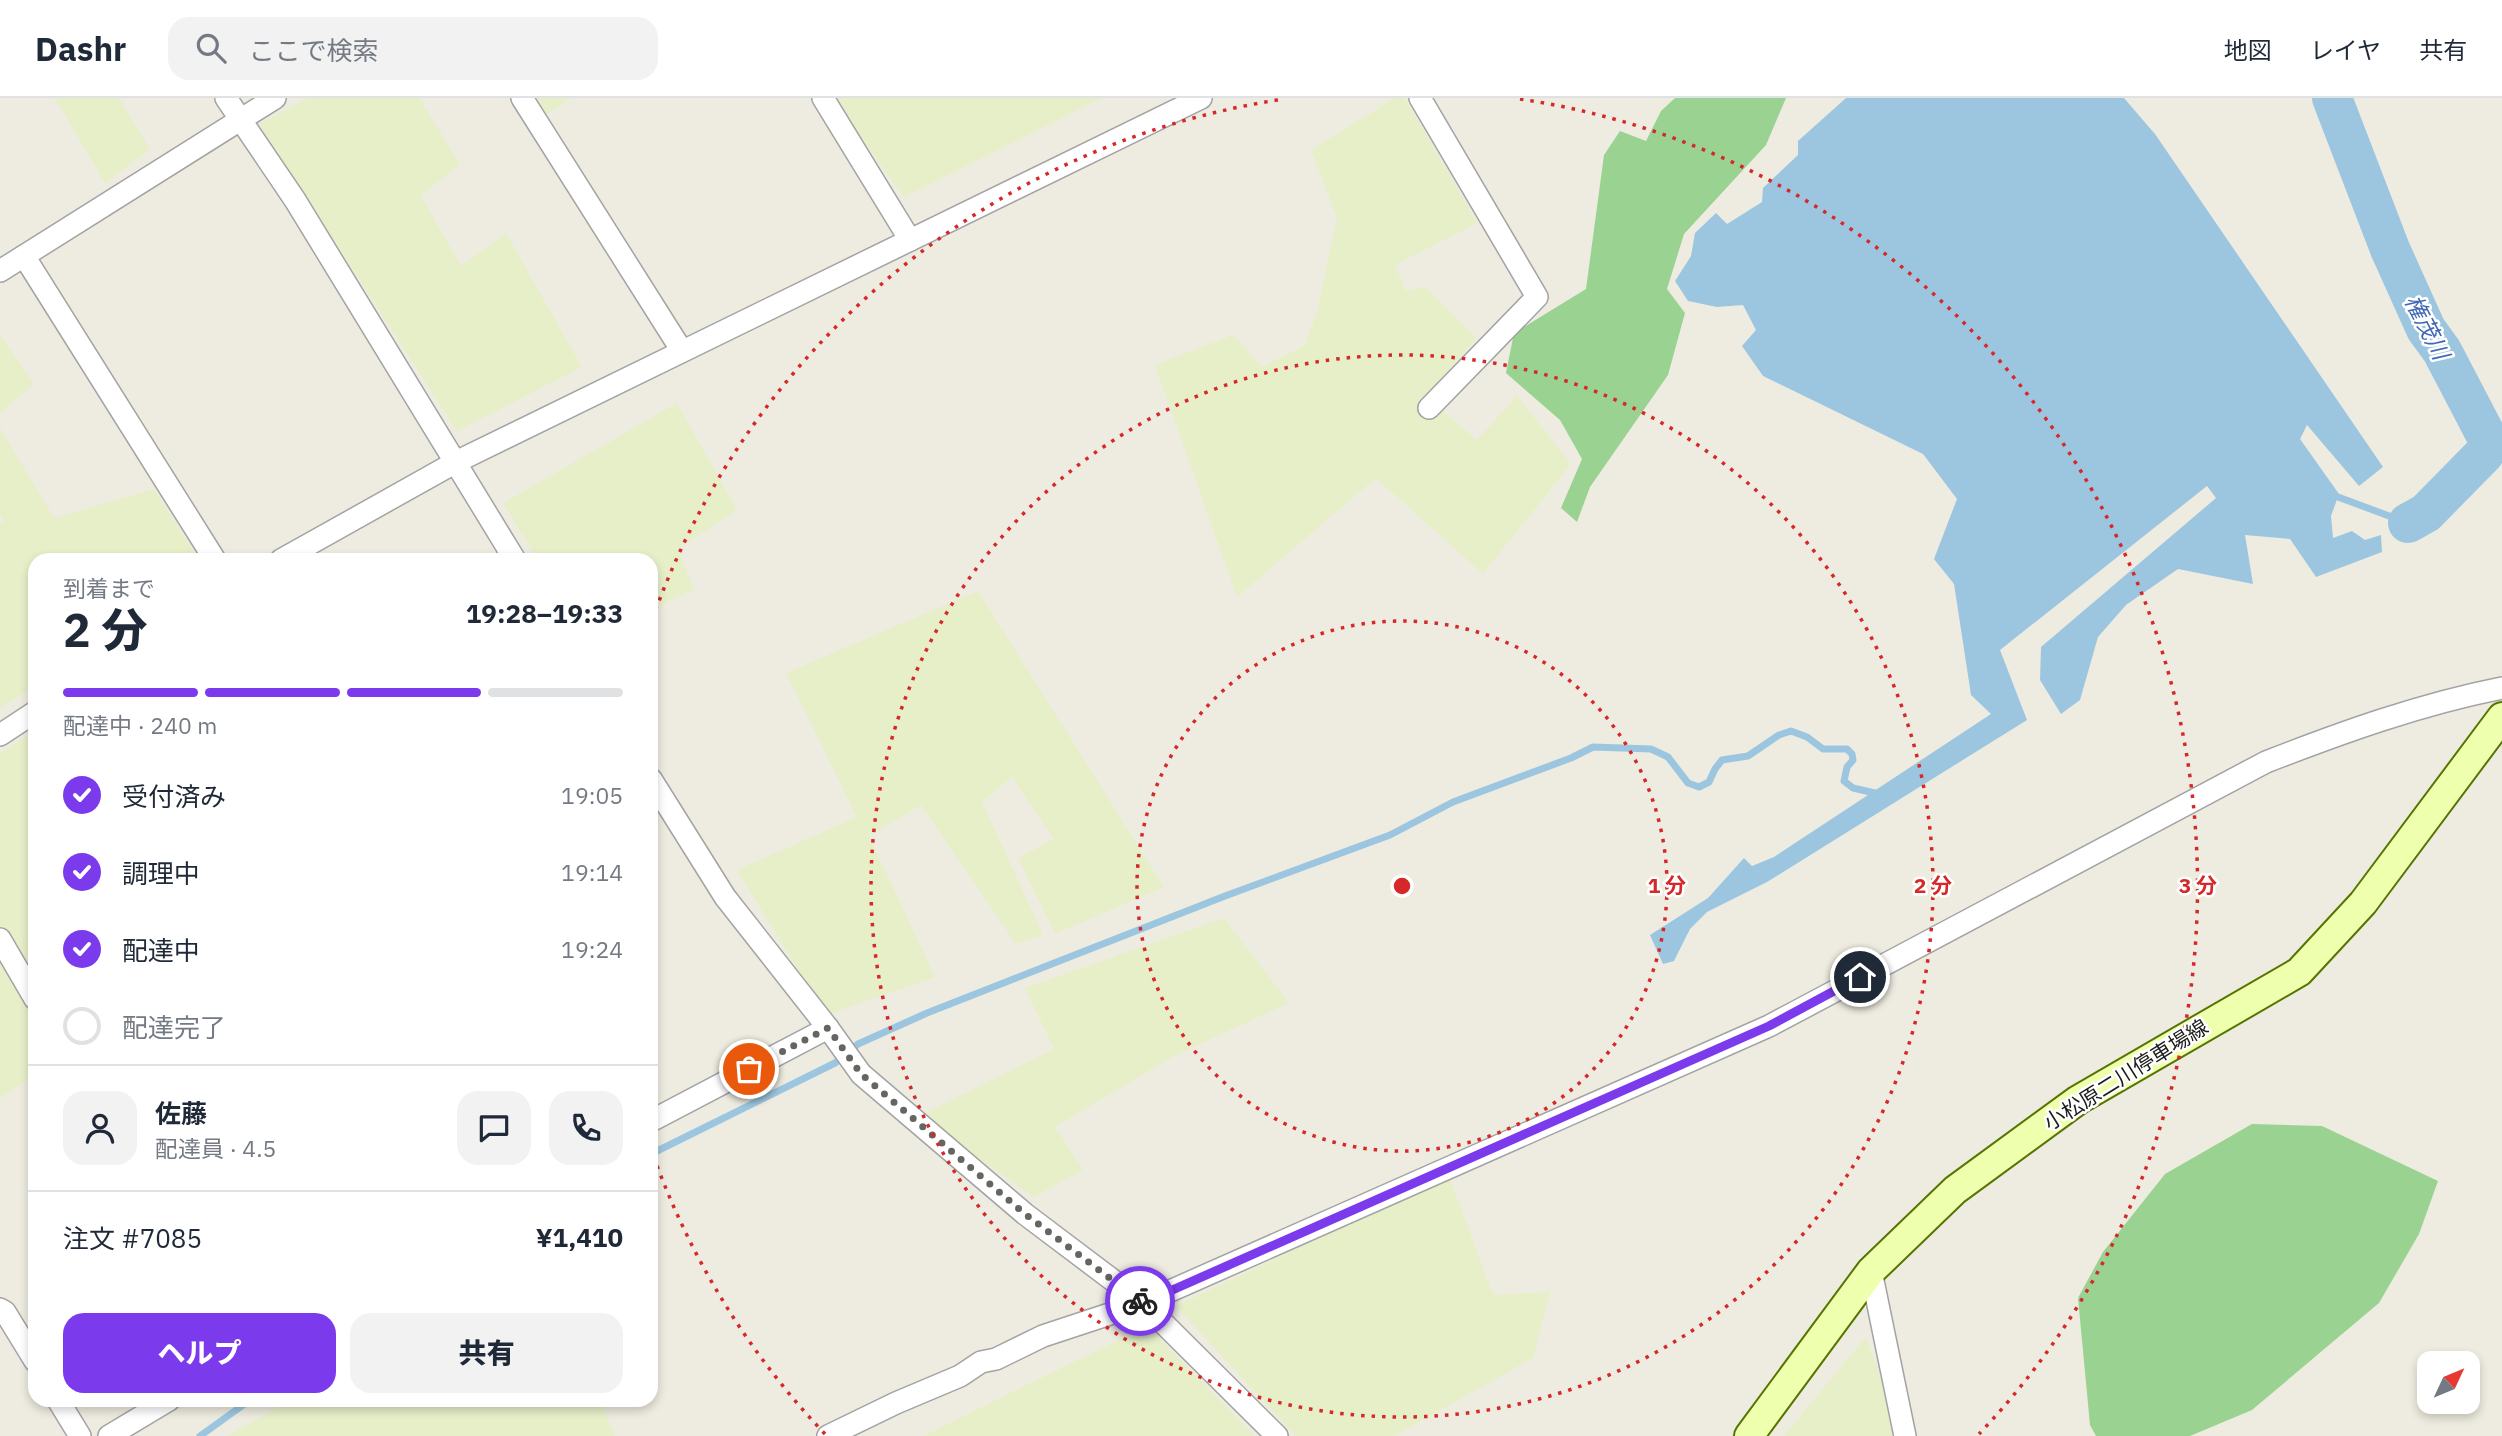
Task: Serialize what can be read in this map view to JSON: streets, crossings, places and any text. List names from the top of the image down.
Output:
{
  "streets": {
    "main road": ["小松原二川停車場線"]
  },
  "water": ["権茂川"],
  "north": "top right",
  "page": {
    "header": "Dashr",
    "search": "ここで検索",
    "nav": ["地図", "レイヤ", "共有"],
    "heading": ["2 分", "到着まで", "19:28–19:33"],
    "panel": [
      "佐藤",
      "配達員 · 4.5",
      "注文 #7085",
      "¥1,410"
    ],
    "bar": "配達中 · 240 m",
    "list": [
      ["受付済み", "19:05"],
      ["調理中", "19:14"],
      ["配達中", "19:24"],
      "配達完了"
    ],
    "buttons": ["ヘルプ", "共有"]
  },
  "rings": ["1 分", "2 分", "3 分"]
}
